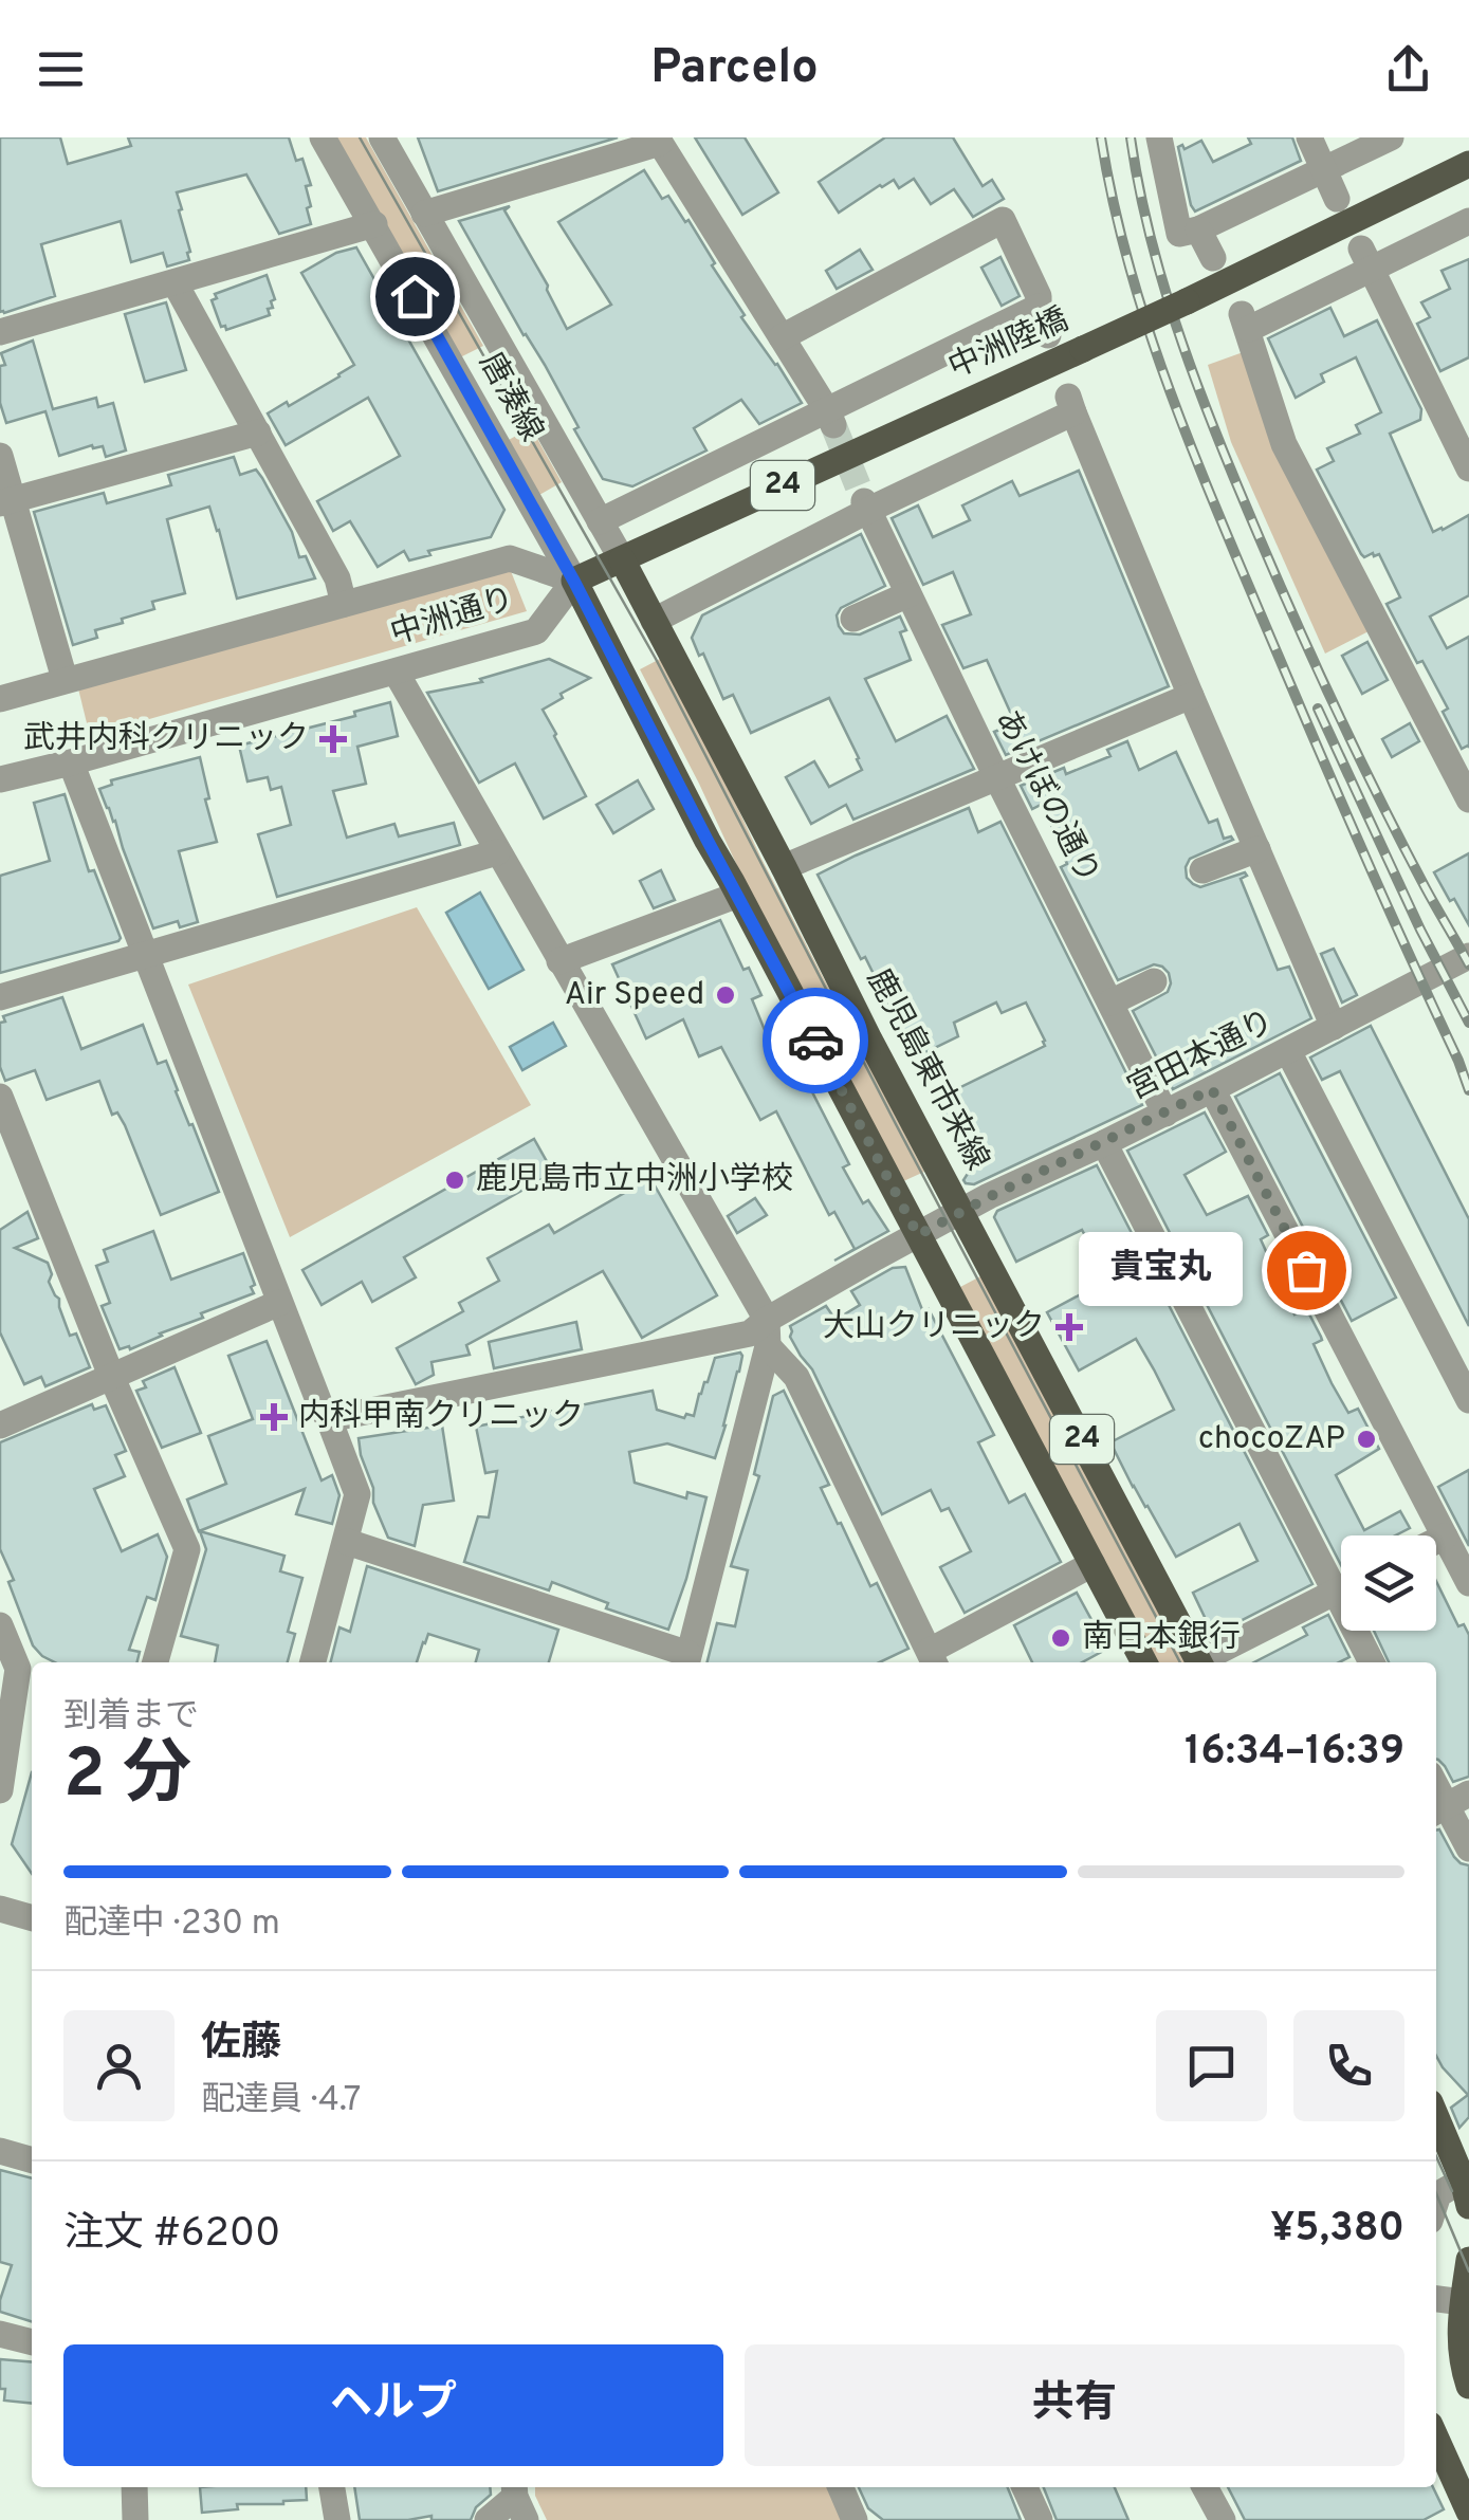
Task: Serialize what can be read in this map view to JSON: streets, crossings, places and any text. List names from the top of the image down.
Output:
{
  "streets": {
    "main road": ["中洲陸橋", "24", "鹿児島東市来線"],
    "street": [
      "唐湊線",
      "中洲通り",
      "あけぼの通り",
      "宮田本通り"
    ]
  },
  "crossings": [
    ["中洲陸橋", "唐湊線"],
    ["中洲陸橋", "24"],
    ["中洲陸橋", "中洲通り"],
    ["中洲陸橋", "鹿児島東市来線"],
    ["唐湊線", "24"],
    ["唐湊線", "中洲通り"],
    ["唐湊線", "鹿児島東市来線"],
    ["24", "中洲通り"],
    ["24", "宮田本通り"],
    ["あけぼの通り", "宮田本通り"],
    ["宮田本通り", "鹿児島東市来線"]
  ],
  "places": {
    "health": ["武井内科クリニック", "大山クリニック", "内科甲南クリニック"],
    "other": [
      "Air Speed",
      "鹿児島市立中洲小学校",
      "貴宝丸",
      "chocoZAP",
      "南日本銀行"
    ]
  },
  "page": {
    "header": "Parcelo",
    "bubble": "貴宝丸",
    "heading": ["2 分", "到着まで", "16:34–16:39"],
    "panel": [
      "佐藤",
      "配達員 · 4.7",
      "注文 #6200",
      "¥5,380"
    ],
    "bar": "配達中 · 230 m",
    "buttons": ["ヘルプ", "共有"]
  }
}
